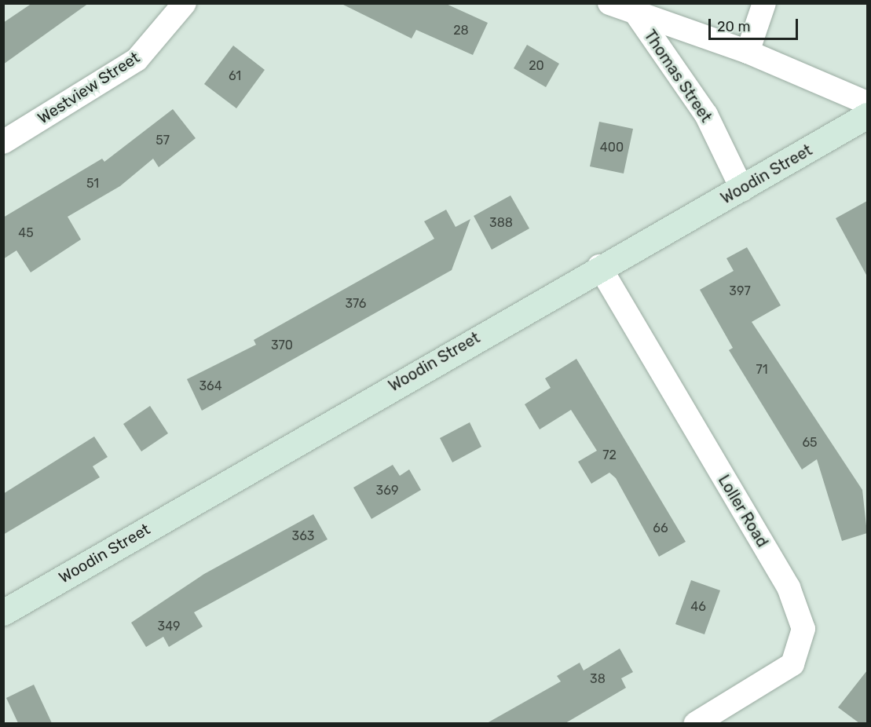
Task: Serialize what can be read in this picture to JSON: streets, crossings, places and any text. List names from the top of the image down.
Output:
{
  "streets": {
    "main road": ["Woodin Street"],
    "street": ["Thomas Street", "Westview Street", "Loller Road"]
  },
  "crossings": [
    ["Thomas Street", "Woodin Street"],
    ["Woodin Street", "Loller Road"]
  ],
  "house_numbers": [
    "28",
    "20",
    "61",
    "57",
    "400",
    "51",
    "388",
    "45",
    "397",
    "376",
    "370",
    "71",
    "364",
    "65",
    "72",
    "369",
    "66",
    "363",
    "46",
    "349",
    "38"
  ],
  "scale_bar": "20 m"
}
